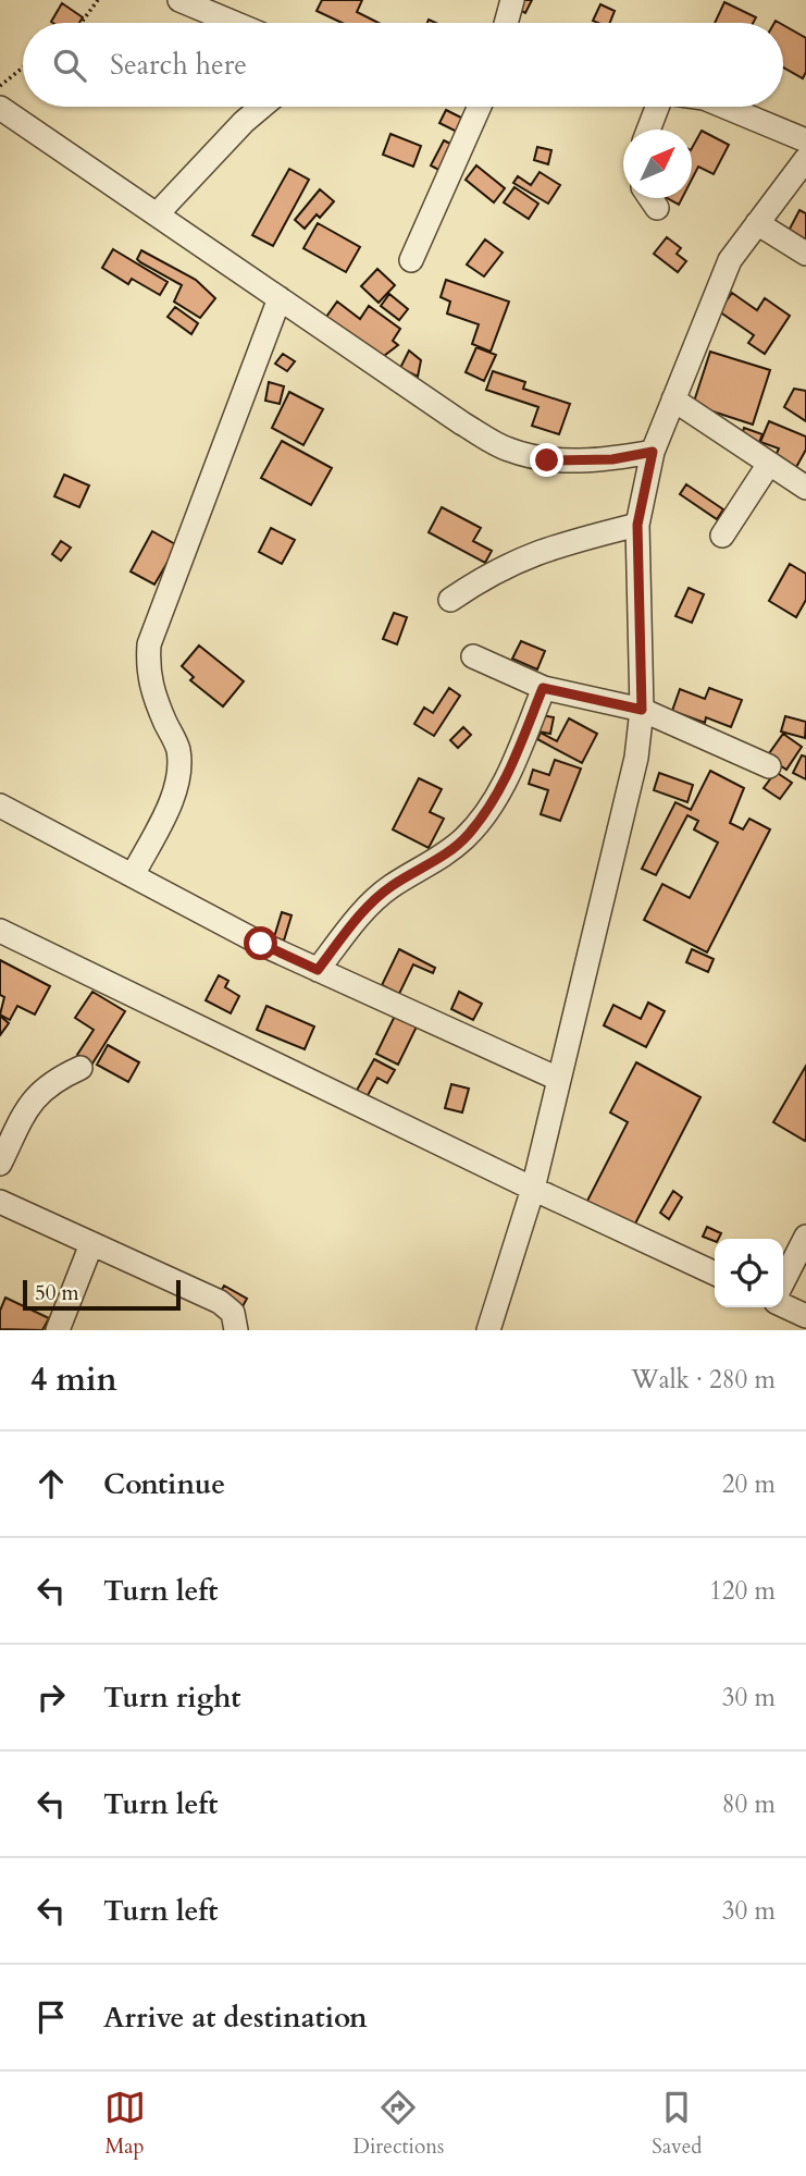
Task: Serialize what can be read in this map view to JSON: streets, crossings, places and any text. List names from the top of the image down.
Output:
{
  "scale_bar": "50 m",
  "north": "top right",
  "page": {
    "search": "Search here",
    "scale": "50 m",
    "heading": ["4 min", "Walk · 280 m"],
    "list": [
      ["Continue", "20 m"],
      ["Turn left", "120 m"],
      ["Turn right", "30 m"],
      ["Turn left", "80 m"],
      ["Turn left", "30 m"],
      "Arrive at destination"
    ],
    "nav": ["Map", "Directions", "Saved"]
  }
}
